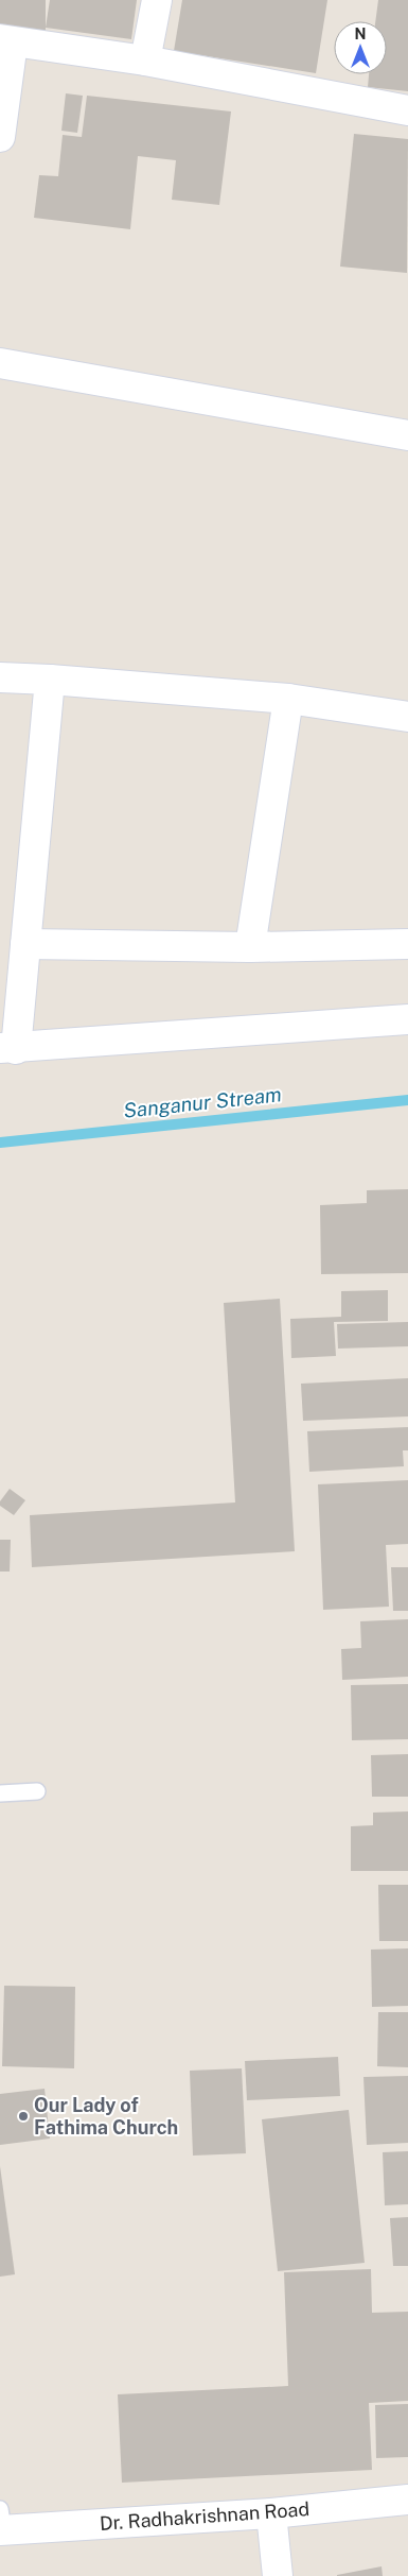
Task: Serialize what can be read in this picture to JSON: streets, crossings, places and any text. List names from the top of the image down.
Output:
{
  "streets": {
    "street": ["Dr. Radhakrishnan Road"]
  },
  "water": ["Sanganur Stream"],
  "places": ["Our Lady of Fathima Church"],
  "north": "top"
}
